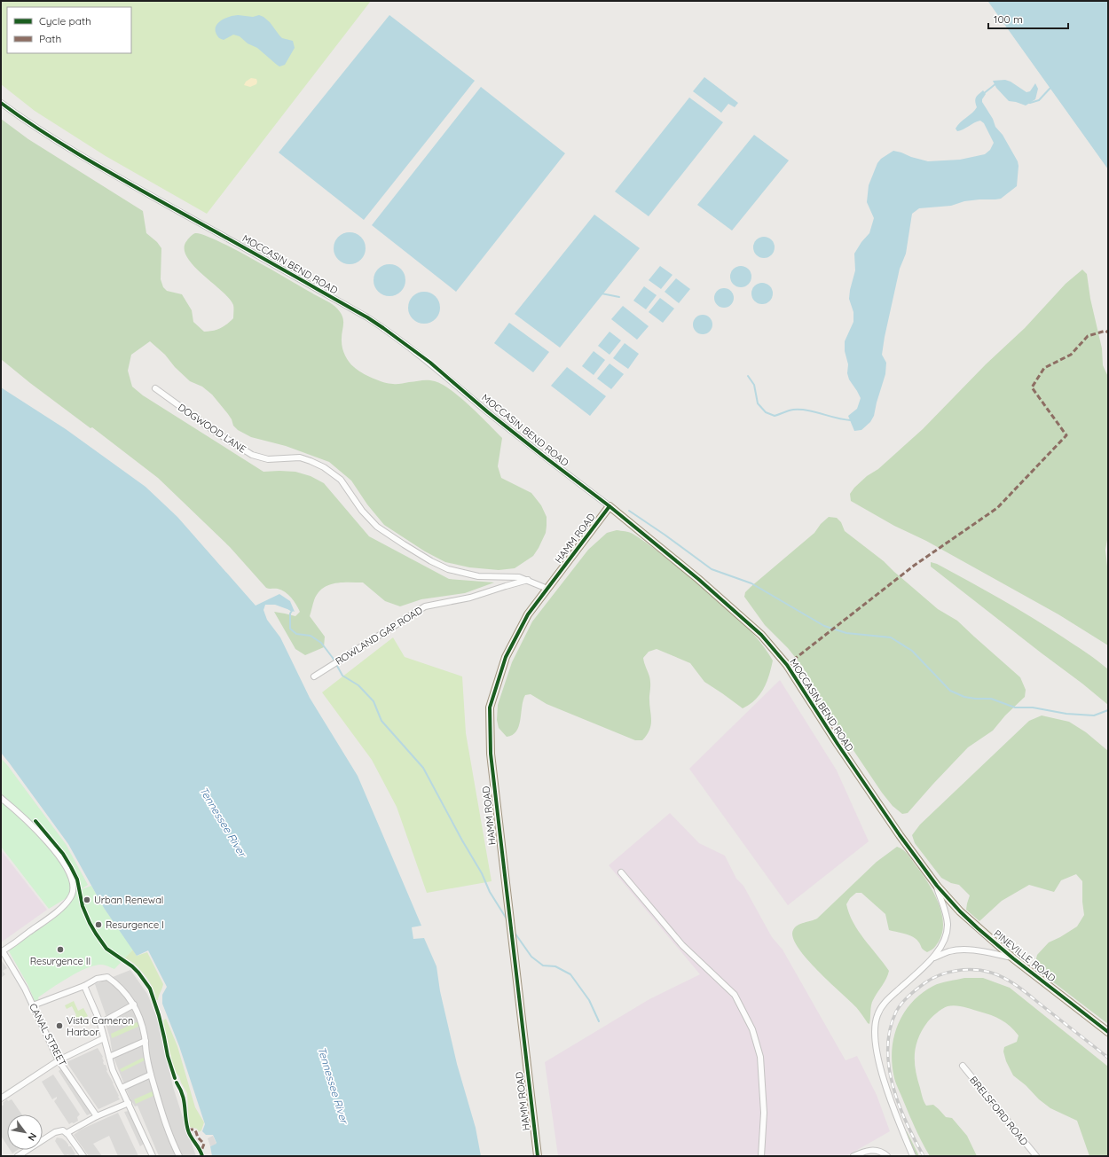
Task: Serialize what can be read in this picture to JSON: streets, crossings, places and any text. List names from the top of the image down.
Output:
{
  "streets": {
    "main road": ["MOCCASIN BEND ROAD", "HAMM ROAD", "PINEVILLE ROAD"],
    "street": [
      "DOGWOOD LANE",
      "ROWLAND GAP ROAD",
      "CANAL STREET",
      "BRELSFORD ROAD"
    ]
  },
  "crossings": [
    ["MOCCASIN BEND ROAD", "HAMM ROAD"],
    ["MOCCASIN BEND ROAD", "PINEVILLE ROAD"],
    ["DOGWOOD LANE", "HAMM ROAD"],
    ["DOGWOOD LANE", "ROWLAND GAP ROAD"]
  ],
  "water": ["Tennessee River"],
  "places": [
    "Urban Renewal",
    "Resurgence I",
    "Resurgence II",
    "Vista Cameron Harbor"
  ],
  "legend": ["Cycle path", "Path"],
  "scale_bar": "100 m",
  "north": "bottom right"
}
